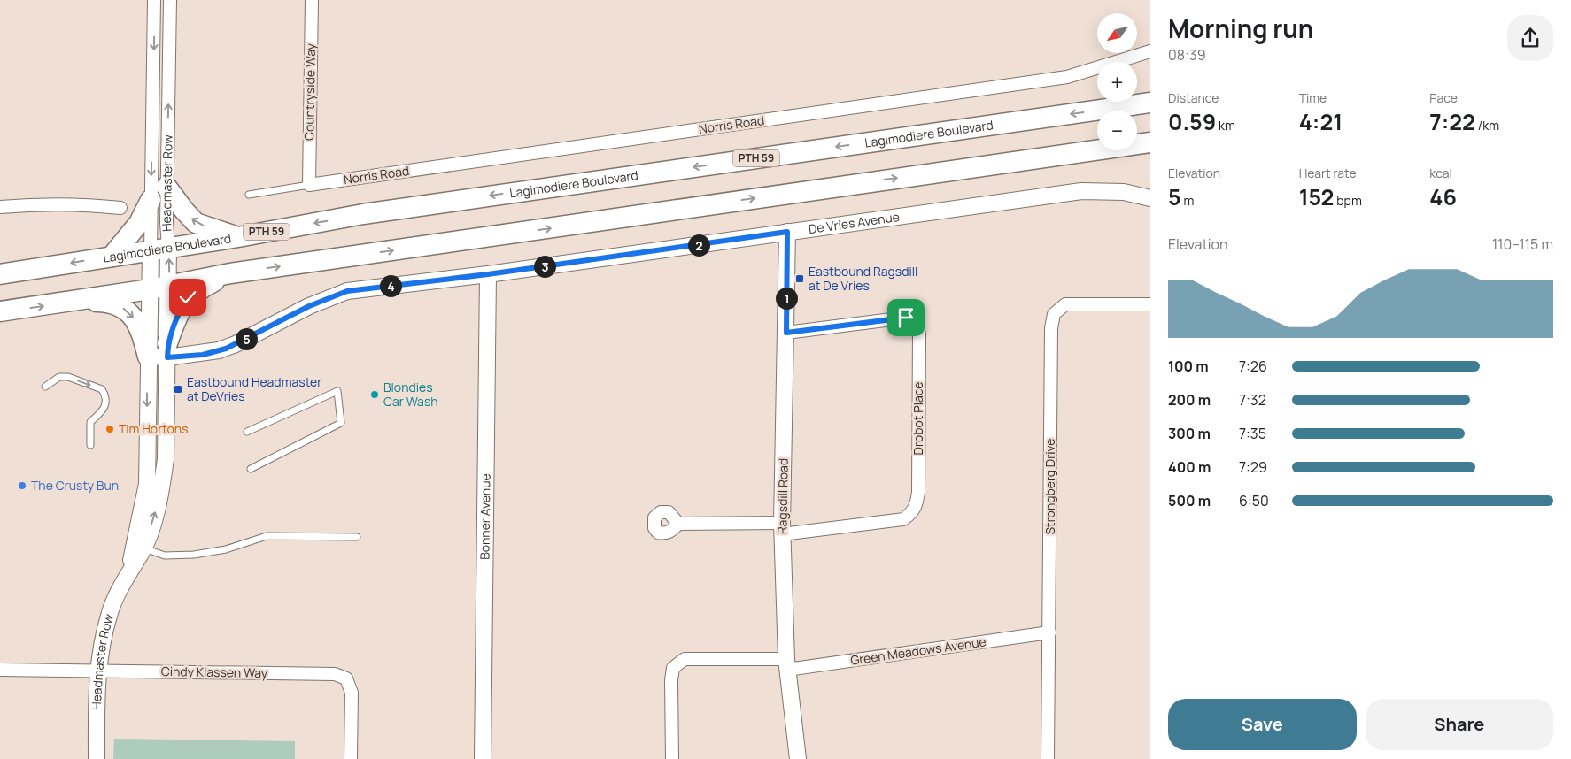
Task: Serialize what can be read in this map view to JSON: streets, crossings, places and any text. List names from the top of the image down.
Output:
{
  "streets": {
    "main road": ["Lagimodiere Boulevard", "PTH 59"],
    "street": [
      "Countryside Way",
      "Norris Road",
      "Headmaster Row",
      "De Vries Avenue",
      "Drobot Place",
      "Strongberg Drive",
      "Ragsdill Road",
      "Bonner Avenue",
      "Green Meadows Avenue",
      "Cindy Klassen Way"
    ]
  },
  "crossings": [
    ["Countryside Way", "Norris Road"],
    ["Lagimodiere Boulevard", "Headmaster Row"],
    ["Headmaster Row", "De Vries Avenue"],
    ["Headmaster Row", "Cindy Klassen Way"],
    ["De Vries Avenue", "Ragsdill Road"],
    ["De Vries Avenue", "Bonner Avenue"],
    ["Drobot Place", "Ragsdill Road"],
    ["Strongberg Drive", "Green Meadows Avenue"],
    ["Ragsdill Road", "Green Meadows Avenue"]
  ],
  "places": {
    "transit": ["Eastbound Ragsdill at De Vries", "Eastbound Headmaster at DeVries"],
    "other": ["Blondies Car Wash", "Tim Hortons", "The Crusty Bun"]
  },
  "north": "bottom left",
  "page": {
    "heading": ["Morning run", "08:39"],
    "map_buttons": ["+", "−"],
    "stats": [
      ["Distance", "0.59 km"],
      ["Time", "4:21"],
      ["Pace", "7:22 /km"],
      ["Elevation", "5 m"],
      ["Heart rate", "152 bpm"],
      ["kcal", "46"]
    ],
    "chart": ["Elevation", "110–115 m"],
    "pins": [
      "2",
      "3",
      "4",
      "1",
      "5"
    ],
    "list": [
      {
        "name": "100 m",
        "note": "7:26"
      },
      {
        "name": "200 m",
        "note": "7:32"
      },
      {
        "name": "300 m",
        "note": "7:35"
      },
      {
        "name": "400 m",
        "note": "7:29"
      },
      {
        "name": "500 m",
        "note": "6:50"
      }
    ],
    "buttons": ["Save", "Share"]
  }
}
